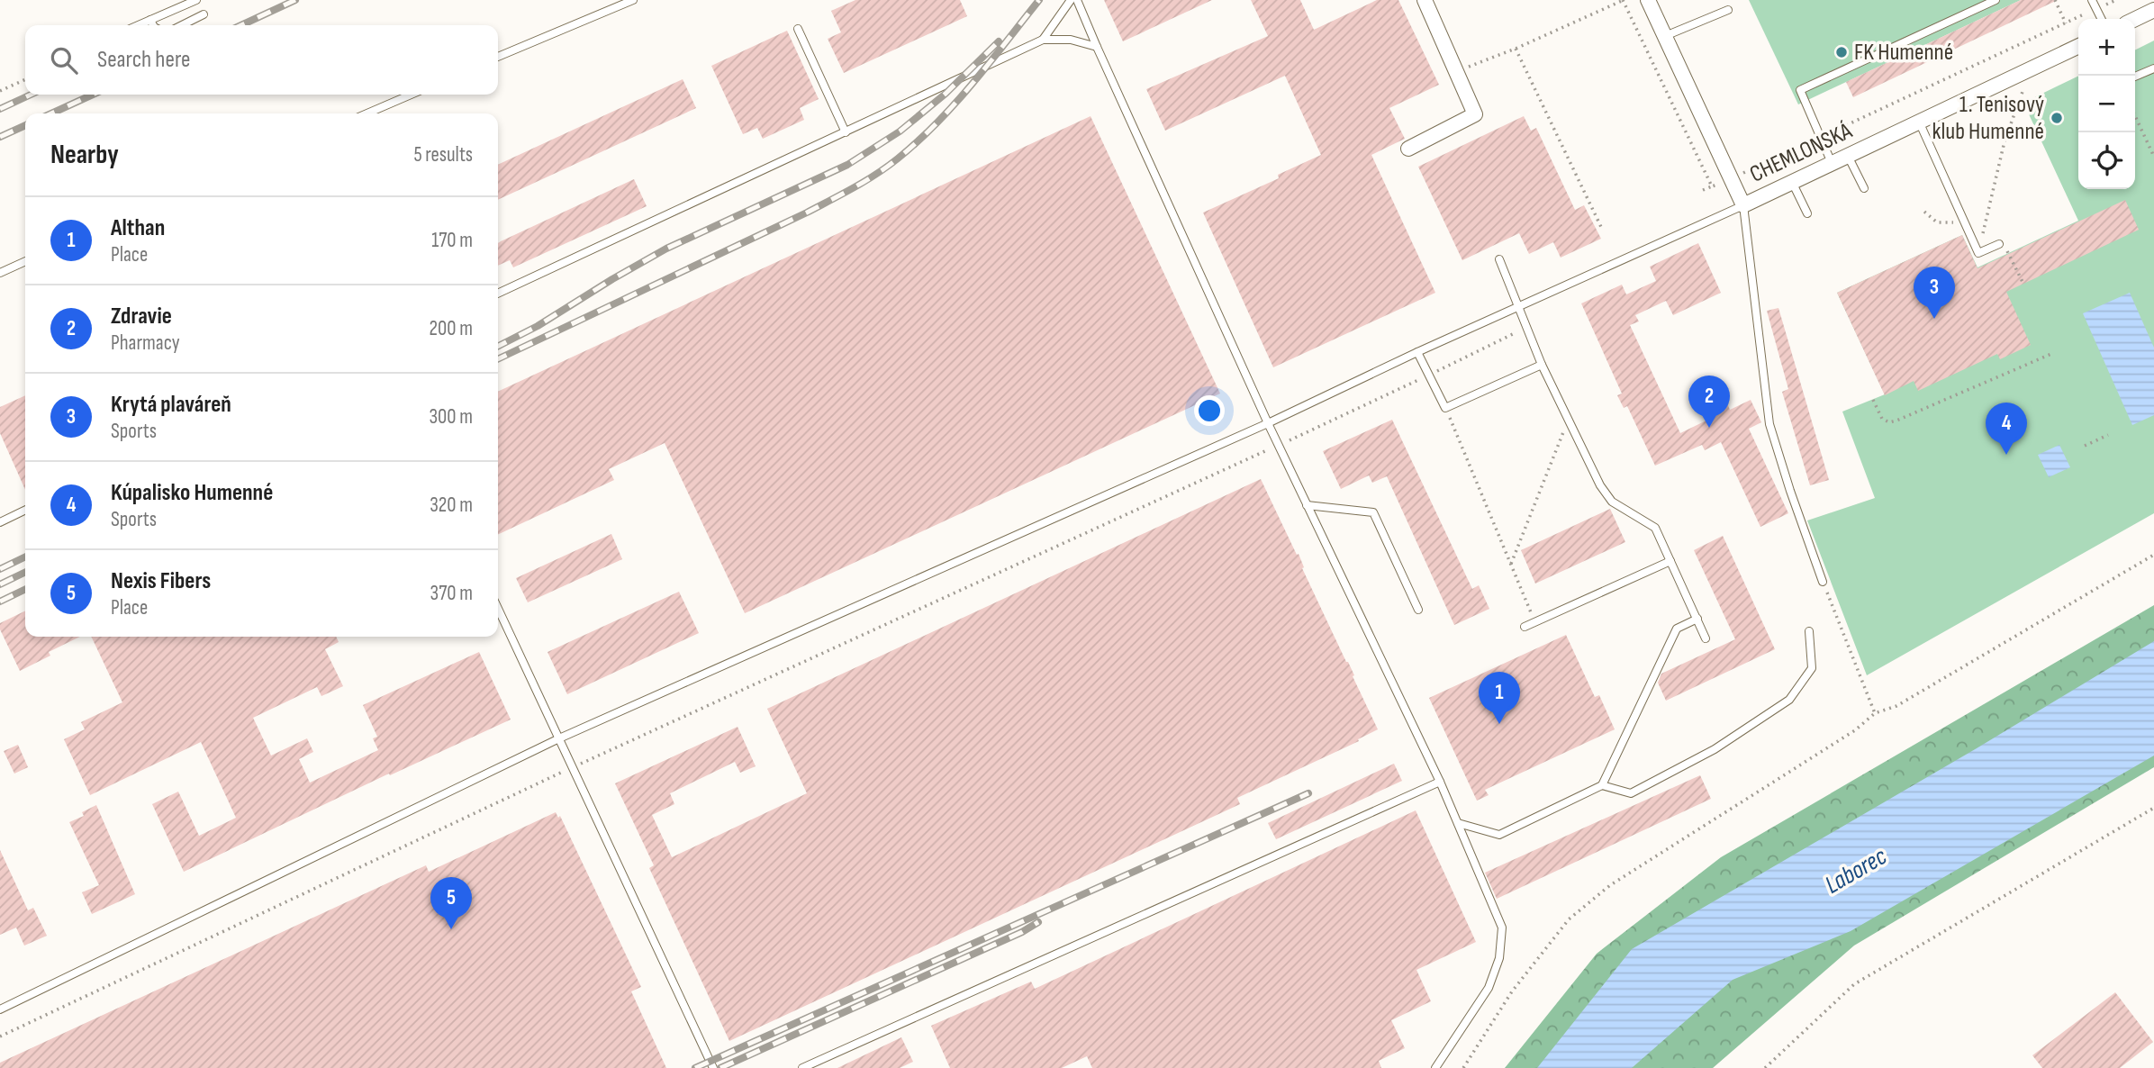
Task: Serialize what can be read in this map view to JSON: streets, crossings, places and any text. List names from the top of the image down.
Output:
{
  "streets": {
    "street": ["CHEMLONSKÁ"]
  },
  "water": ["Laborec"],
  "places": ["FK Humenné", "1. Tenisový klub Humenné"],
  "page": {
    "map_buttons": ["+", "−"],
    "search": "Search here",
    "heading": ["Nearby", "5 results"],
    "list": [
      {
        "mark": "1",
        "name": "Althan",
        "note": "Place",
        "value": "170 m"
      },
      {
        "mark": "2",
        "name": "Zdravie",
        "note": "Pharmacy",
        "value": "200 m"
      },
      {
        "mark": "3",
        "name": "Krytá plaváreň",
        "note": "Sports",
        "value": "300 m"
      },
      {
        "mark": "4",
        "name": "Kúpalisko Humenné",
        "note": "Sports",
        "value": "320 m"
      },
      {
        "mark": "5",
        "name": "Nexis Fibers",
        "note": "Place",
        "value": "370 m"
      }
    ],
    "pins": [
      "3",
      "2",
      "4",
      "1",
      "5"
    ]
  }
}
